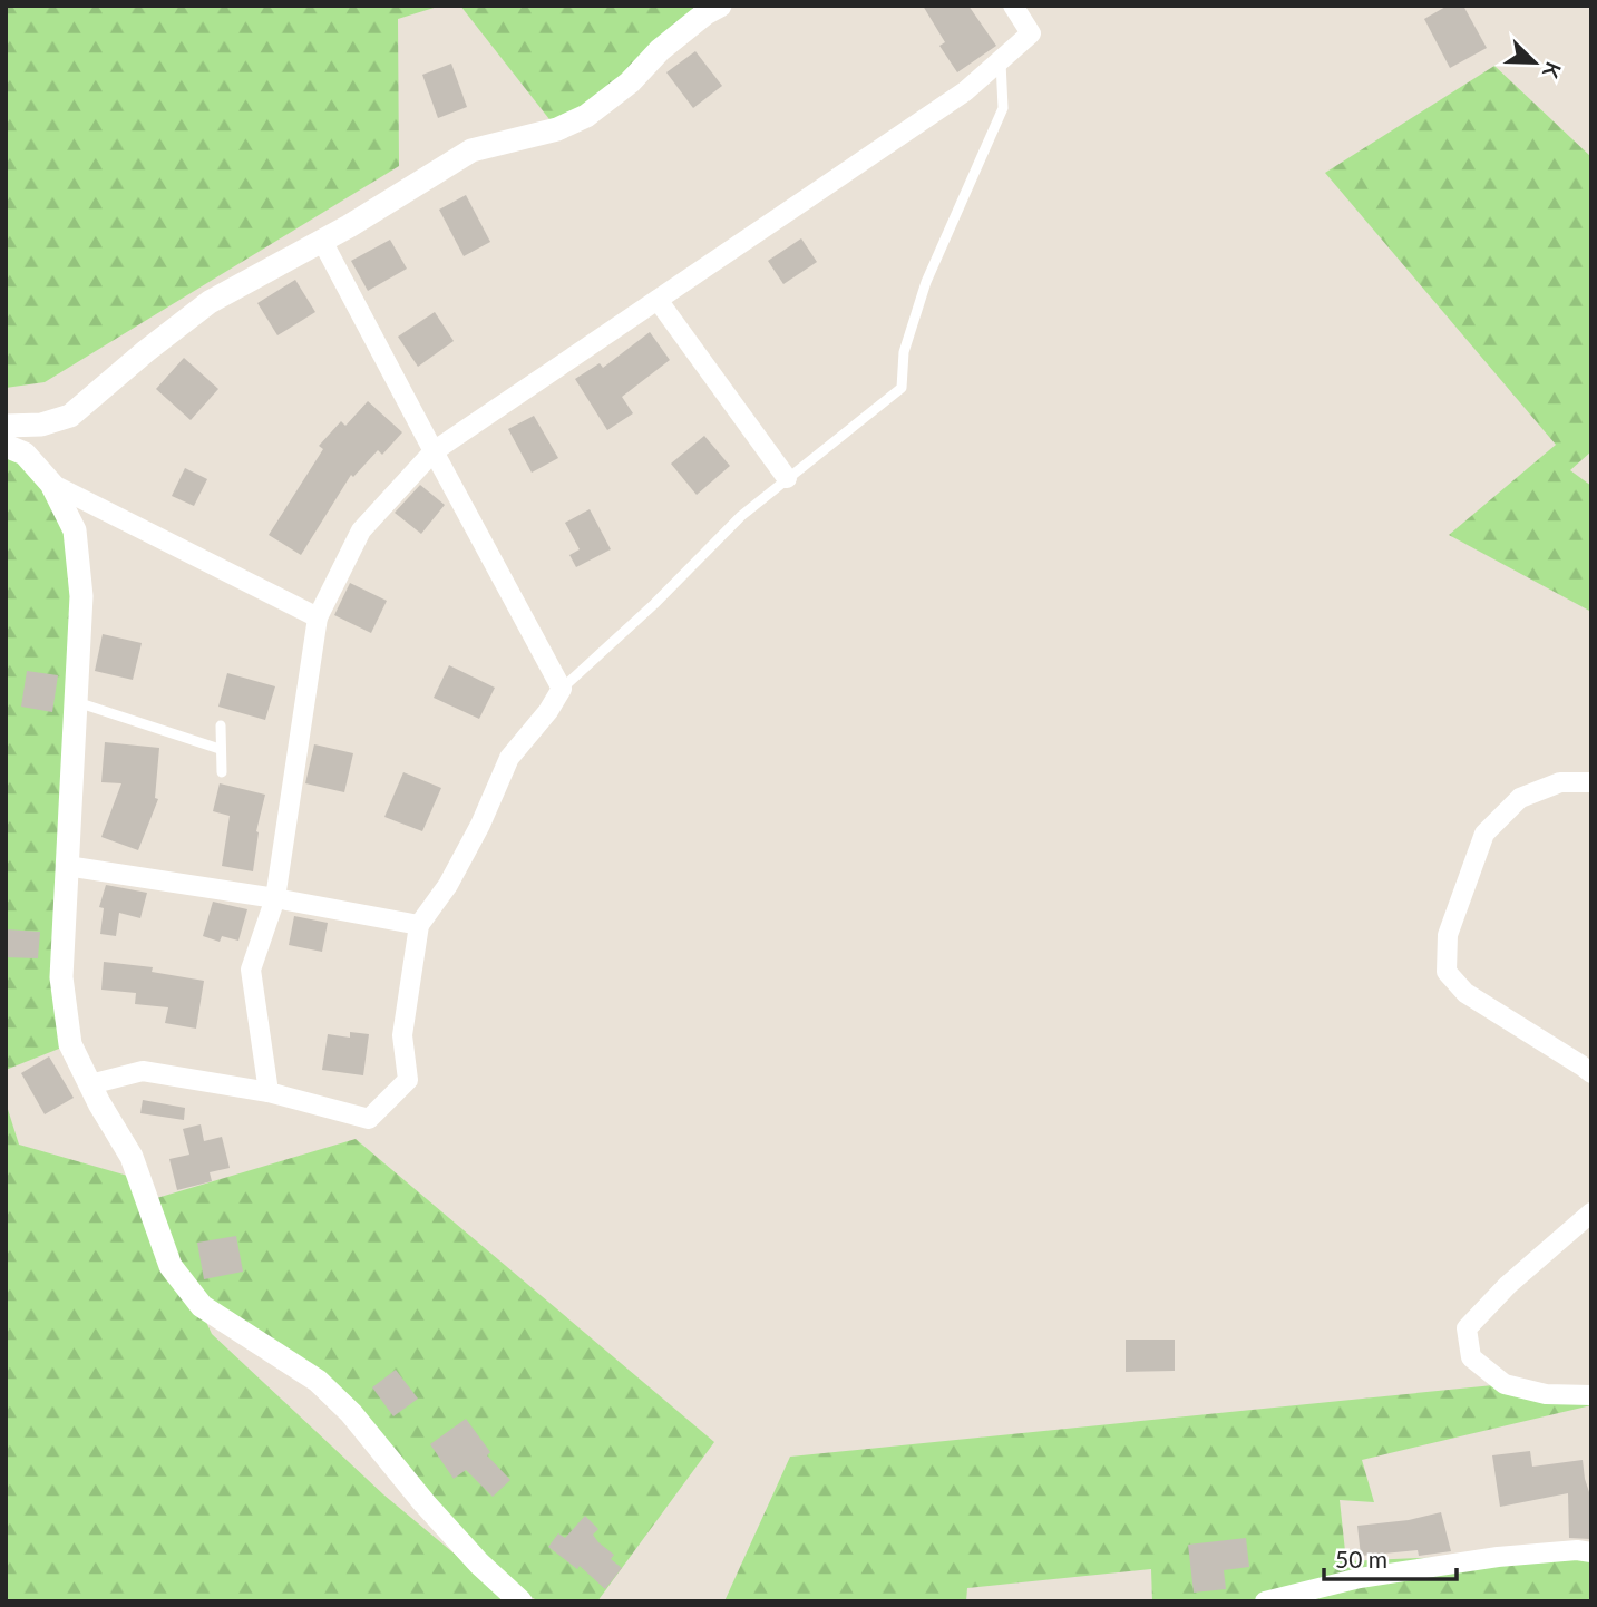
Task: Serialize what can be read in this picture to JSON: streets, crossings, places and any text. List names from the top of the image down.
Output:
{
  "scale_bar": "50 m",
  "north": "bottom right"
}
